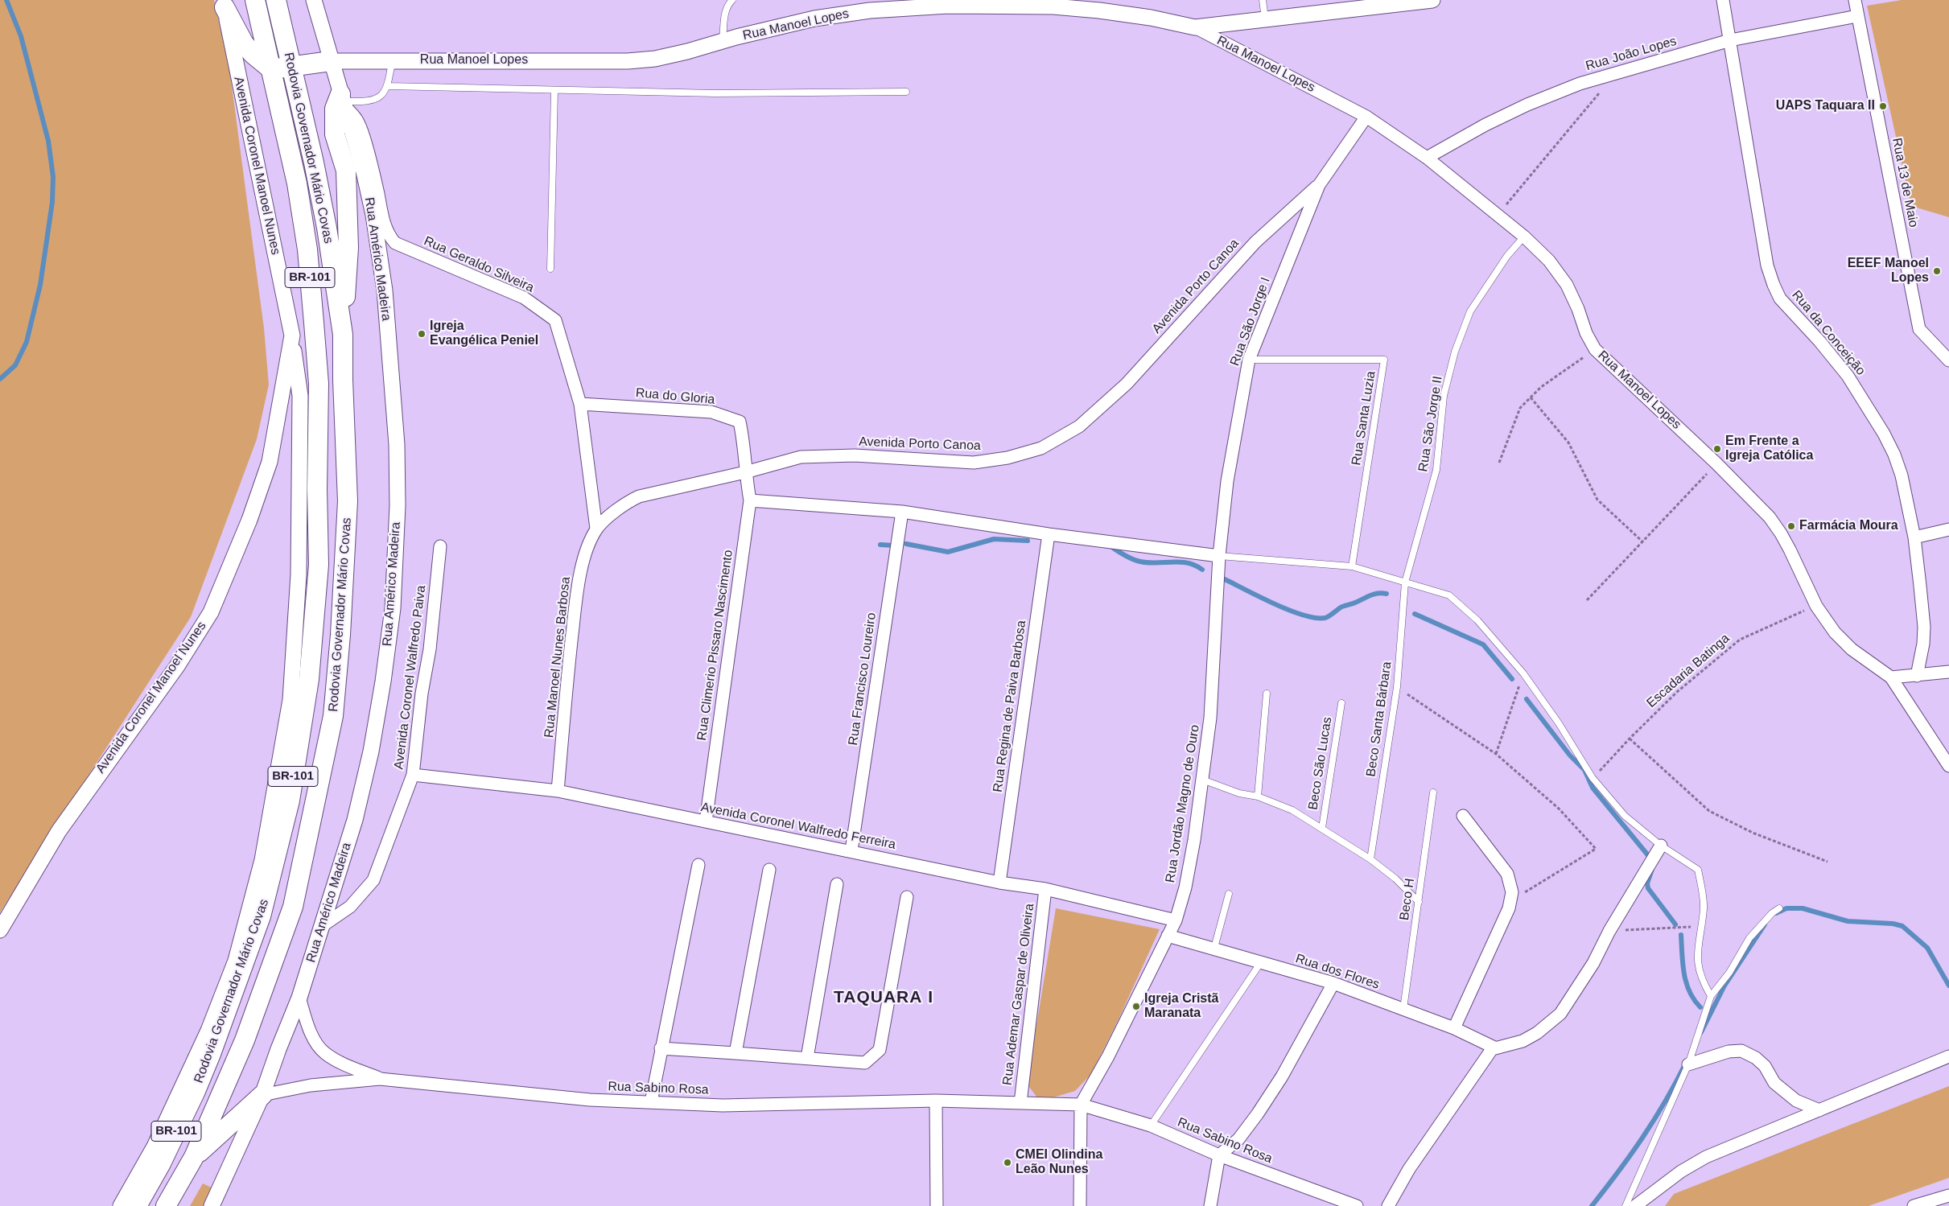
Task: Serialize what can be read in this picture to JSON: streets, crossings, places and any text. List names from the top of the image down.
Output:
{
  "streets": {
    "main road": ["Rodovia Governador Mário Covas", "BR-101"],
    "street": [
      "Rua Manoel Lopes",
      "Rua João Lopes",
      "Avenida Coronel Manoel Nunes",
      "Rua 13 de Maio",
      "Rua Américo Madeira",
      "Rua Geraldo Silveira",
      "Avenida Porto Canoa",
      "Rua São Jorge I",
      "Rua da Conceição",
      "Rua do Gloria",
      "Rua Climerio Pissaro Nascimento",
      "Rua Manoel Nunes Barbosa",
      "Avenida Coronel Walfredo Paiva",
      "Rua Francisco Loureiro",
      "Rua Regina de Paiva Barbosa",
      "Rua Jordão Magno de Ouro",
      "Avenida Coronel Walfredo Ferreira",
      "Rua dos Flores",
      "Rua Ademar Gaspar de Oliveira",
      "Rua Sabino Rosa"
    ],
    "lane": [
      "Rua Santa Luzia",
      "Rua São Jorge II",
      "Beco Santa Bárbara",
      "Beco São Lucas",
      "Beco H"
    ],
    "path": ["Escadaria Batinga"]
  },
  "crossings": [
    ["Rua Manoel Lopes", "Rua João Lopes"],
    ["Rua Manoel Lopes", "Rua Américo Madeira"],
    ["Rua Manoel Lopes", "Rua São Jorge I"],
    ["Rua Manoel Lopes", "Rua São Jorge II"],
    ["Rua Manoel Lopes", "Escadaria Batinga"],
    ["Rua João Lopes", "Rua 13 de Maio"],
    ["Rua João Lopes", "Rua da Conceição"],
    ["Rua Américo Madeira", "Rua Geraldo Silveira"],
    ["Rua Américo Madeira", "Avenida Coronel Walfredo Paiva"],
    ["Rua Américo Madeira", "Rua Sabino Rosa"],
    ["Rua Geraldo Silveira", "Avenida Porto Canoa"],
    ["Rua Geraldo Silveira", "Rua do Gloria"],
    ["Rua Geraldo Silveira", "Rua Manoel Nunes Barbosa"],
    ["Avenida Porto Canoa", "Rua São Jorge I"],
    ["Avenida Porto Canoa", "Rua do Gloria"],
    ["Avenida Porto Canoa", "Rua Climerio Pissaro Nascimento"],
    ["Avenida Porto Canoa", "Rua Manoel Nunes Barbosa"],
    ["Rua São Jorge I", "Rua Santa Luzia"],
    ["Rua São Jorge I", "Rua Jordão Magno de Ouro"],
    ["Rua do Gloria", "Rua Climerio Pissaro Nascimento"],
    ["Rua São Jorge II", "Beco Santa Bárbara"],
    ["Rua Climerio Pissaro Nascimento", "Avenida Coronel Walfredo Ferreira"],
    ["Rua Manoel Nunes Barbosa", "Avenida Coronel Walfredo Ferreira"],
    ["Avenida Coronel Walfredo Paiva", "Avenida Coronel Walfredo Ferreira"],
    ["Rua Francisco Loureiro", "Avenida Coronel Walfredo Ferreira"],
    ["Rua Regina de Paiva Barbosa", "Avenida Coronel Walfredo Ferreira"],
    ["Rua Jordão Magno de Ouro", "Avenida Coronel Walfredo Ferreira"],
    ["Rua Jordão Magno de Ouro", "Rua dos Flores"],
    ["Rua Jordão Magno de Ouro", "Rua Sabino Rosa"],
    ["Avenida Coronel Walfredo Ferreira", "Rua Ademar Gaspar de Oliveira"],
    ["Beco H", "Rua dos Flores"],
    ["Rua Ademar Gaspar de Oliveira", "Rua Sabino Rosa"]
  ],
  "districts": ["TAQUARA I"],
  "places": [
    "UAPS Taquara II",
    "EEEF Manoel Lopes",
    "Igreja Evangélica Peniel",
    "Em Frente a Igreja Católica",
    "Farmácia Moura",
    "Igreja Cristã Maranata",
    "CMEI Olindina Leão Nunes"
  ]
}
